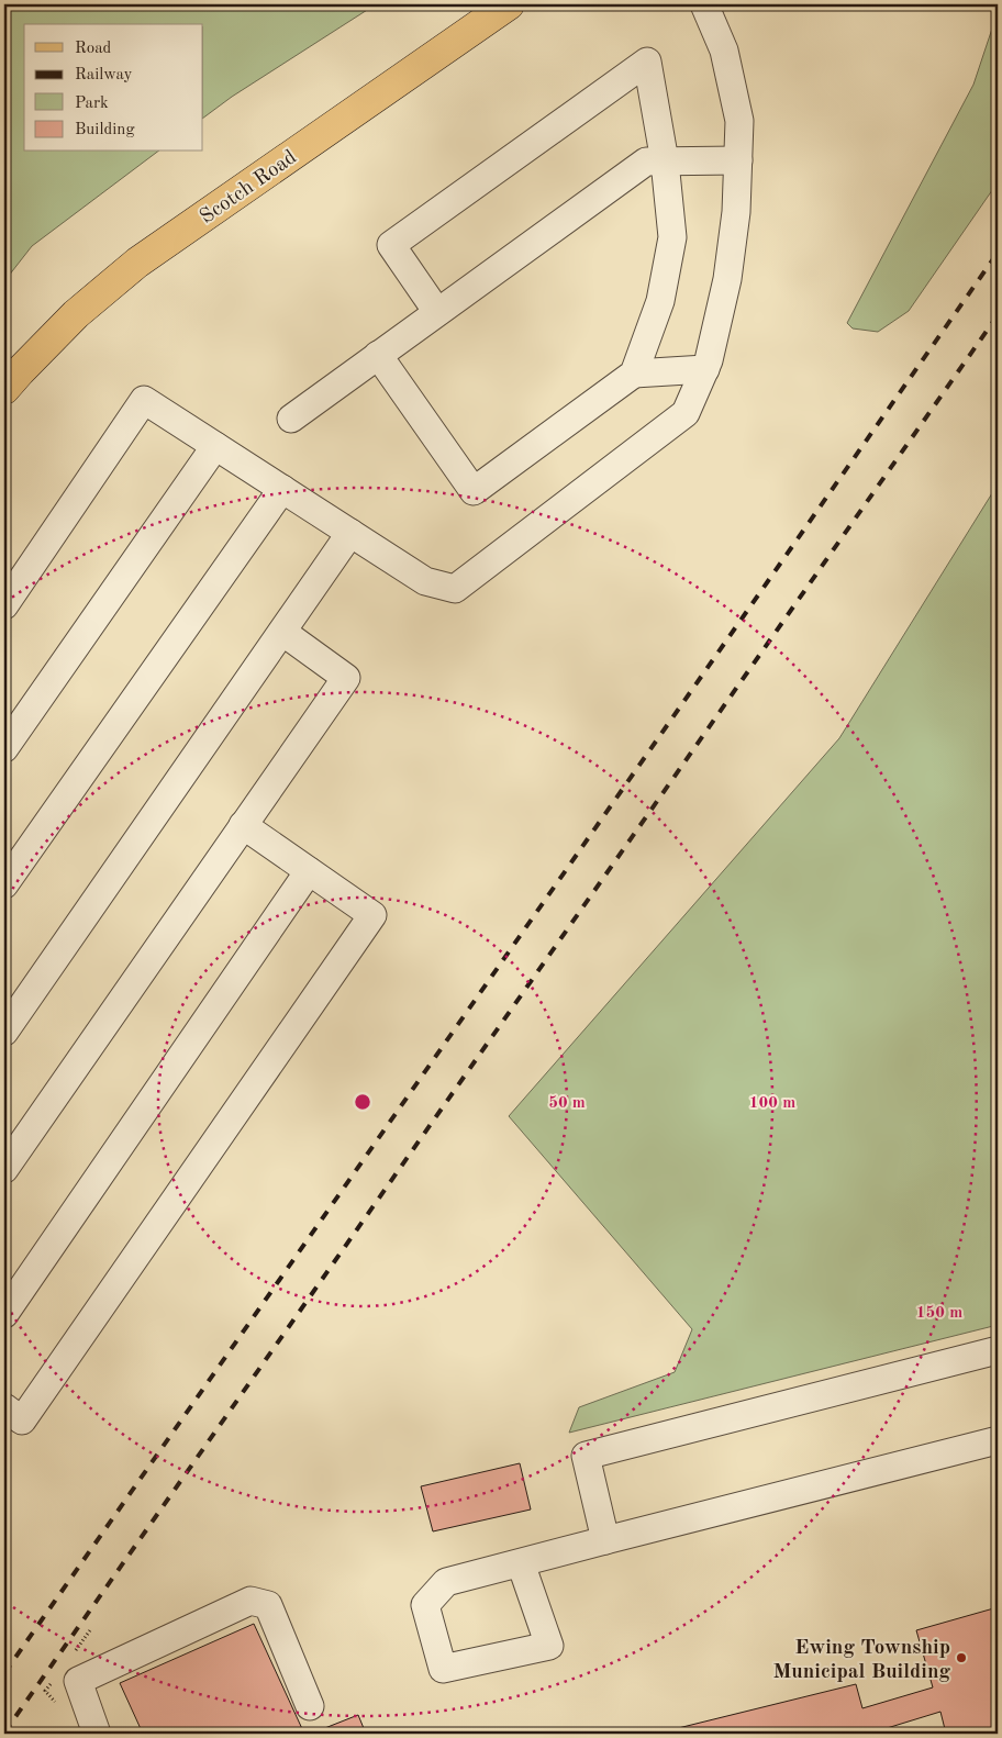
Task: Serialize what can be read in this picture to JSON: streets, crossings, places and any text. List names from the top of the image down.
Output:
{
  "streets": {
    "main road": ["Scotch Road"]
  },
  "places": ["Ewing Township Municipal Building"],
  "legend": [
    "Road",
    "Railway",
    "Park",
    "Building"
  ],
  "rings": ["50 m", "100 m", "150 m"]
}
